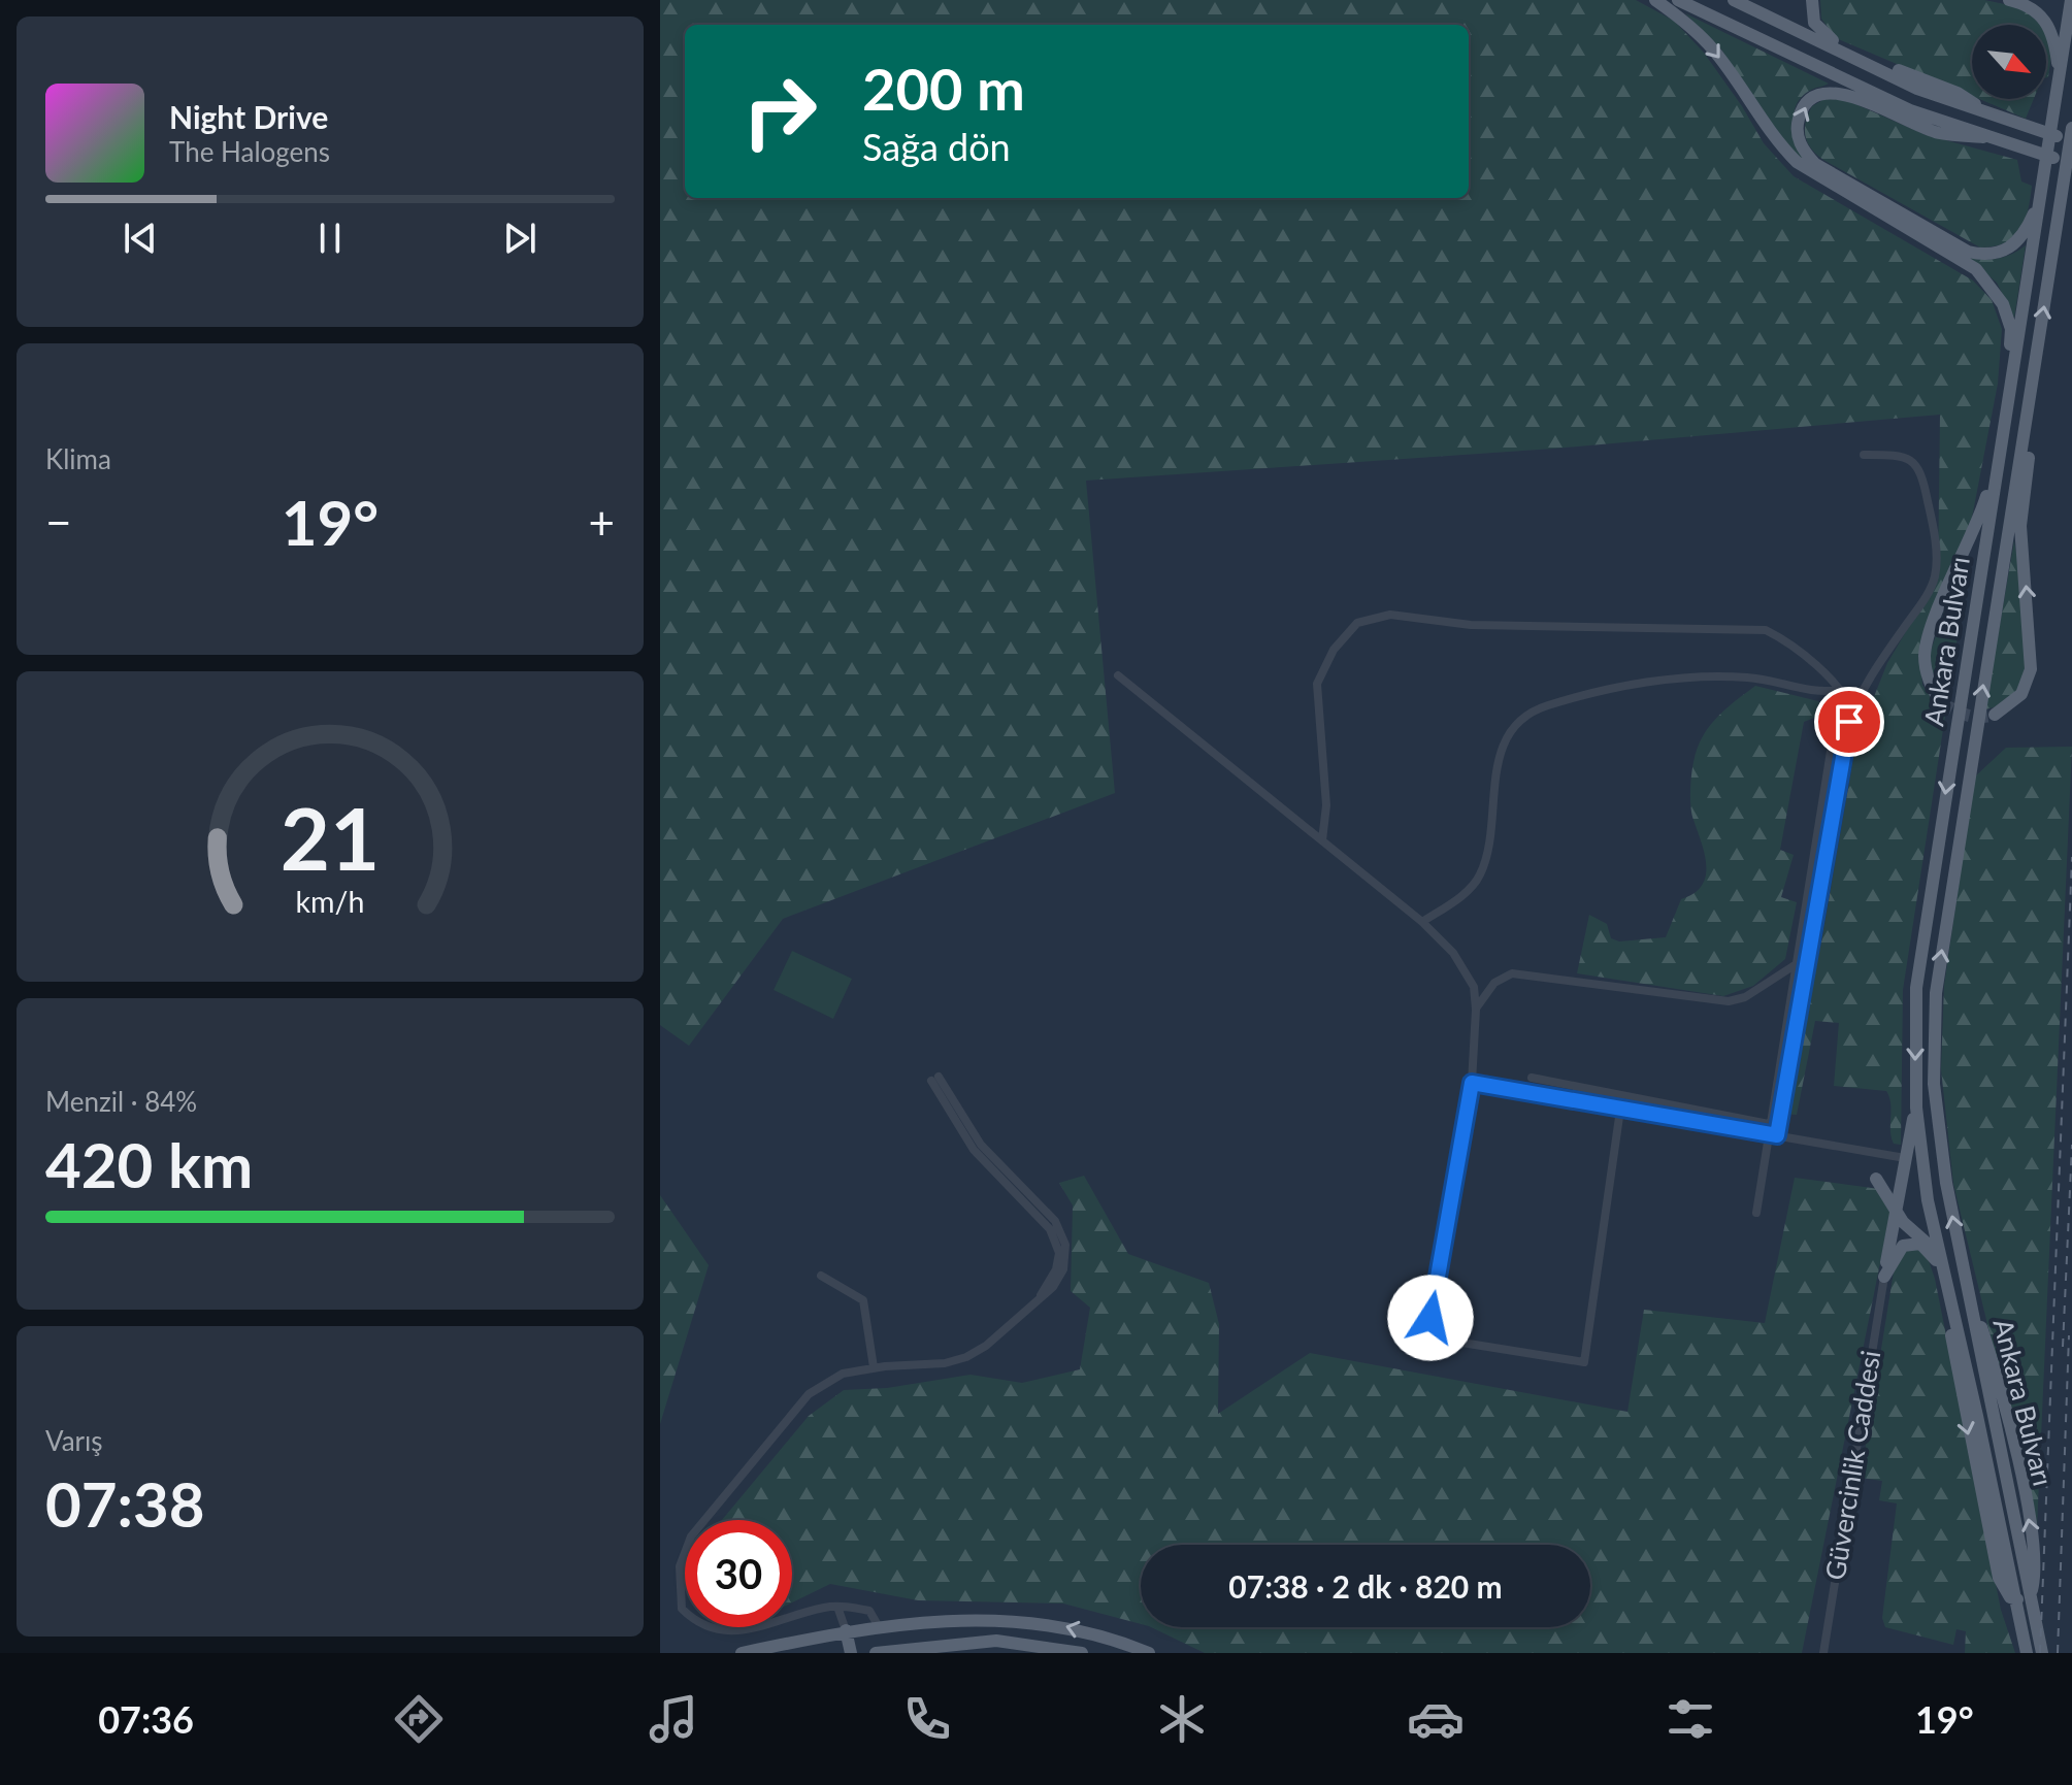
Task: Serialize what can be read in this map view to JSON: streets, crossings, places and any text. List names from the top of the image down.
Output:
{
  "streets": {
    "main road": ["Ankara Bulvarı"],
    "street": ["Güvercinlik Caddesi"]
  },
  "north": "bottom right",
  "page": {
    "turn": ["200 m", "Sağa dön"],
    "song": ["Night Drive", "The Halogens"],
    "tile": [
      "Klima",
      ["Menzil · 84%", "420 km"],
      ["Varış", "07:38"]
    ],
    "heat": ["−", "19°", "+"],
    "limit": "30",
    "trip": "07:38 · 2 dk · 820 m",
    "tabs": ["07:36", "19°"],
    "gauge": ["21", "km/h"]
  }
}
